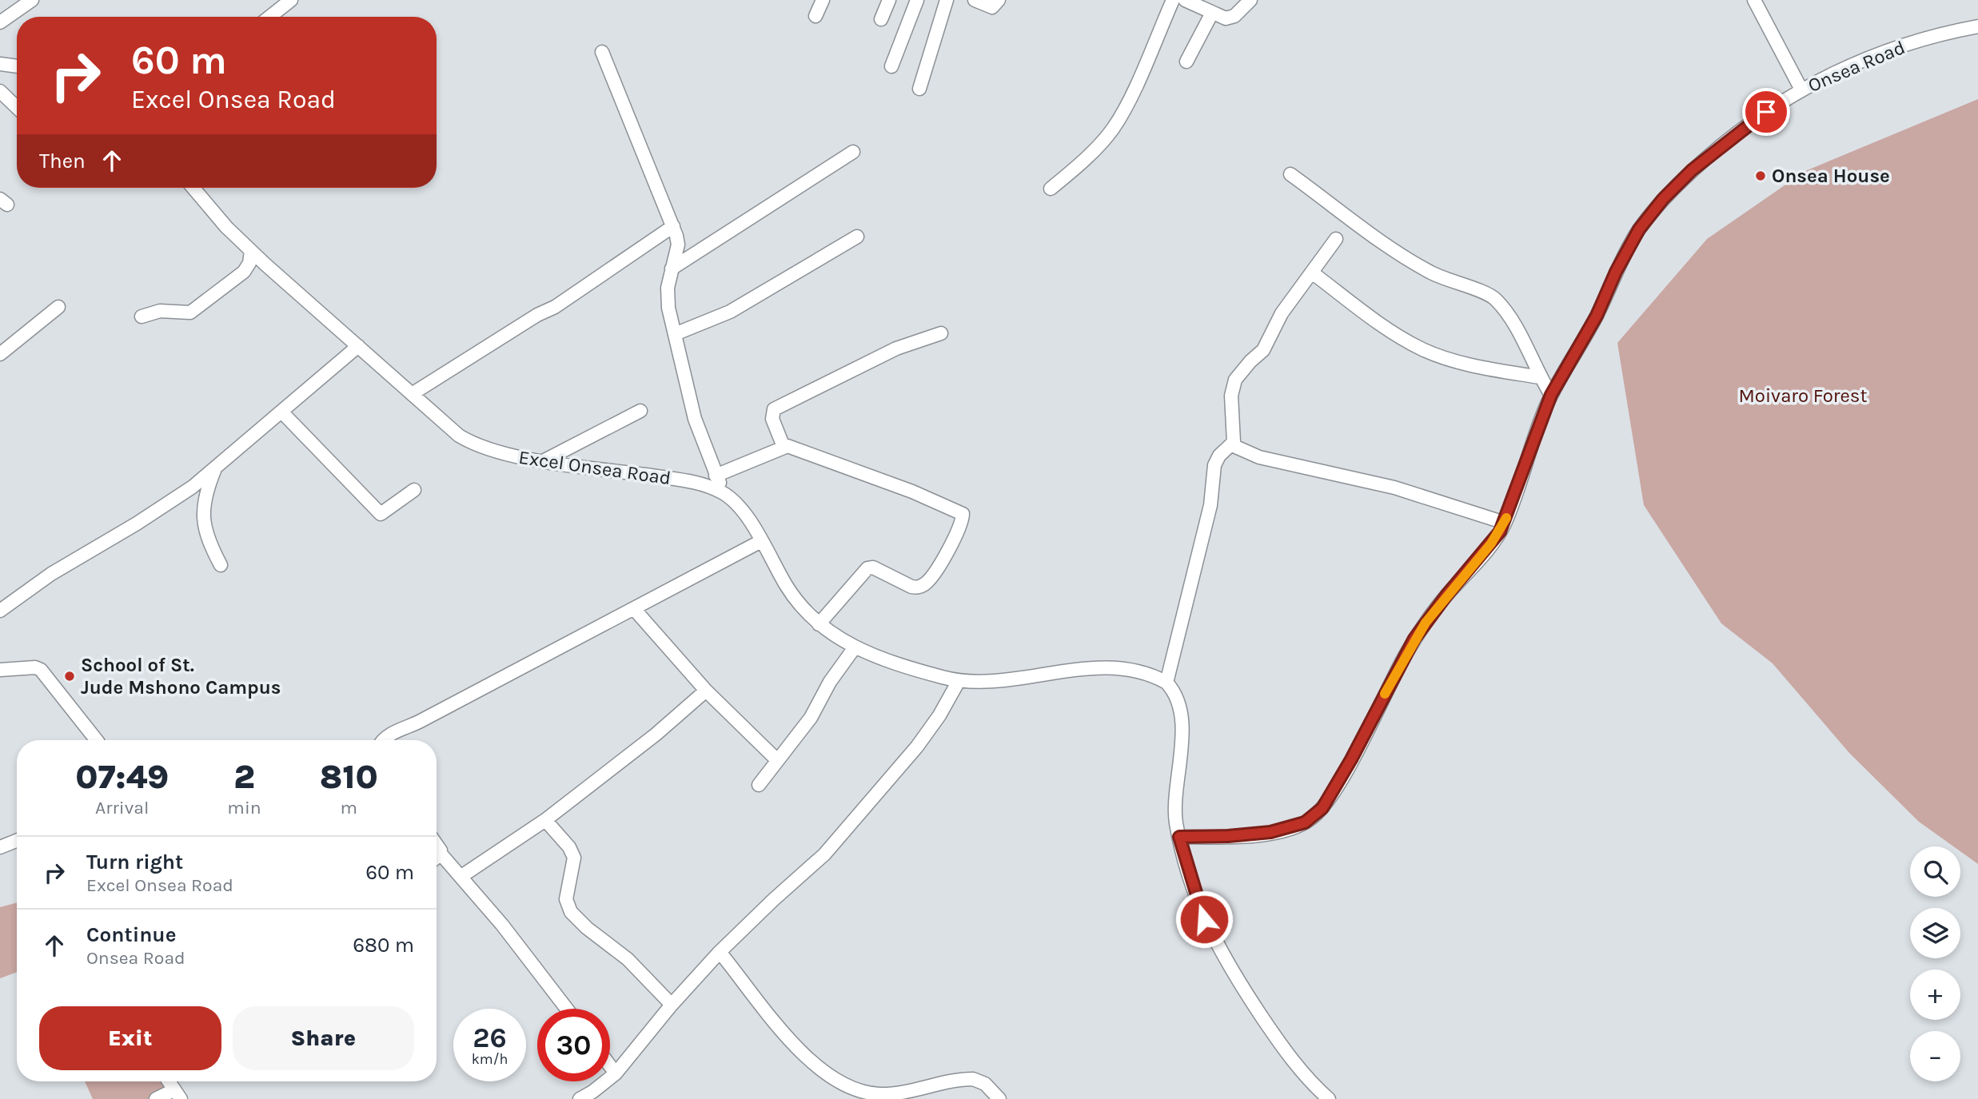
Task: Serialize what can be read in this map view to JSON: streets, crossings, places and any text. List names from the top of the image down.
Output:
{
  "streets": {
    "street": ["Onsea Road", "Excel Onsea Road"]
  },
  "parks": ["Moivaro Forest"],
  "places": ["Onsea House", "School of St. Jude Mshono Campus"],
  "page": {
    "turn": ["60 m", "Excel Onsea Road"],
    "then": "Then",
    "eta": [
      "07:49",
      "Arrival",
      "2",
      "min",
      "810",
      "m"
    ],
    "list": [
      {
        "name": "Turn right",
        "note": "Excel Onsea Road",
        "value": "60 m"
      },
      {
        "name": "Continue",
        "note": "Onsea Road",
        "value": "680 m"
      }
    ],
    "map_buttons": ["+", "−"],
    "buttons": ["Exit", "Share"],
    "speed": "26 km/h",
    "limit": "30"
  }
}
